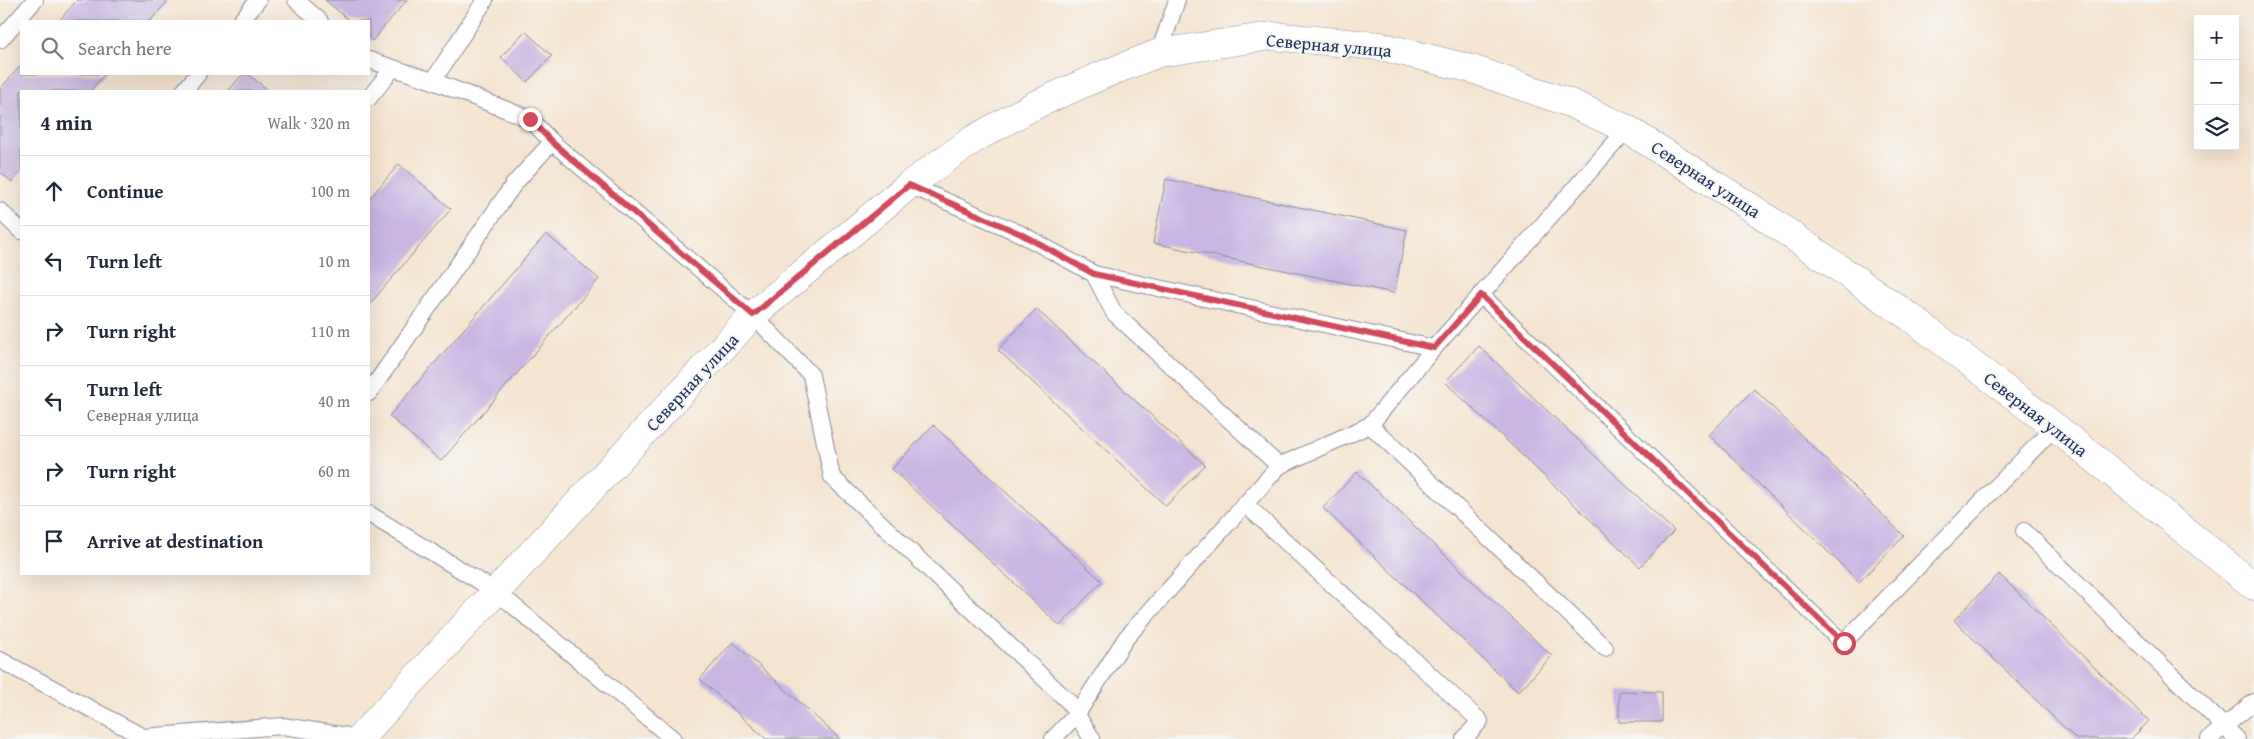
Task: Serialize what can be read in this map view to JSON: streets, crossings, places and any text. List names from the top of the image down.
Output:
{
  "streets": {
    "street": ["Северная улица"]
  },
  "page": {
    "map_buttons": ["+", "−"],
    "search": "Search here",
    "heading": ["4 min", "Walk · 320 m"],
    "list": [
      ["Continue", "100 m"],
      ["Turn left", "10 m"],
      ["Turn right", "110 m"],
      ["Turn left", "Северная улица", "40 m"],
      ["Turn right", "60 m"],
      "Arrive at destination"
    ]
  }
}
